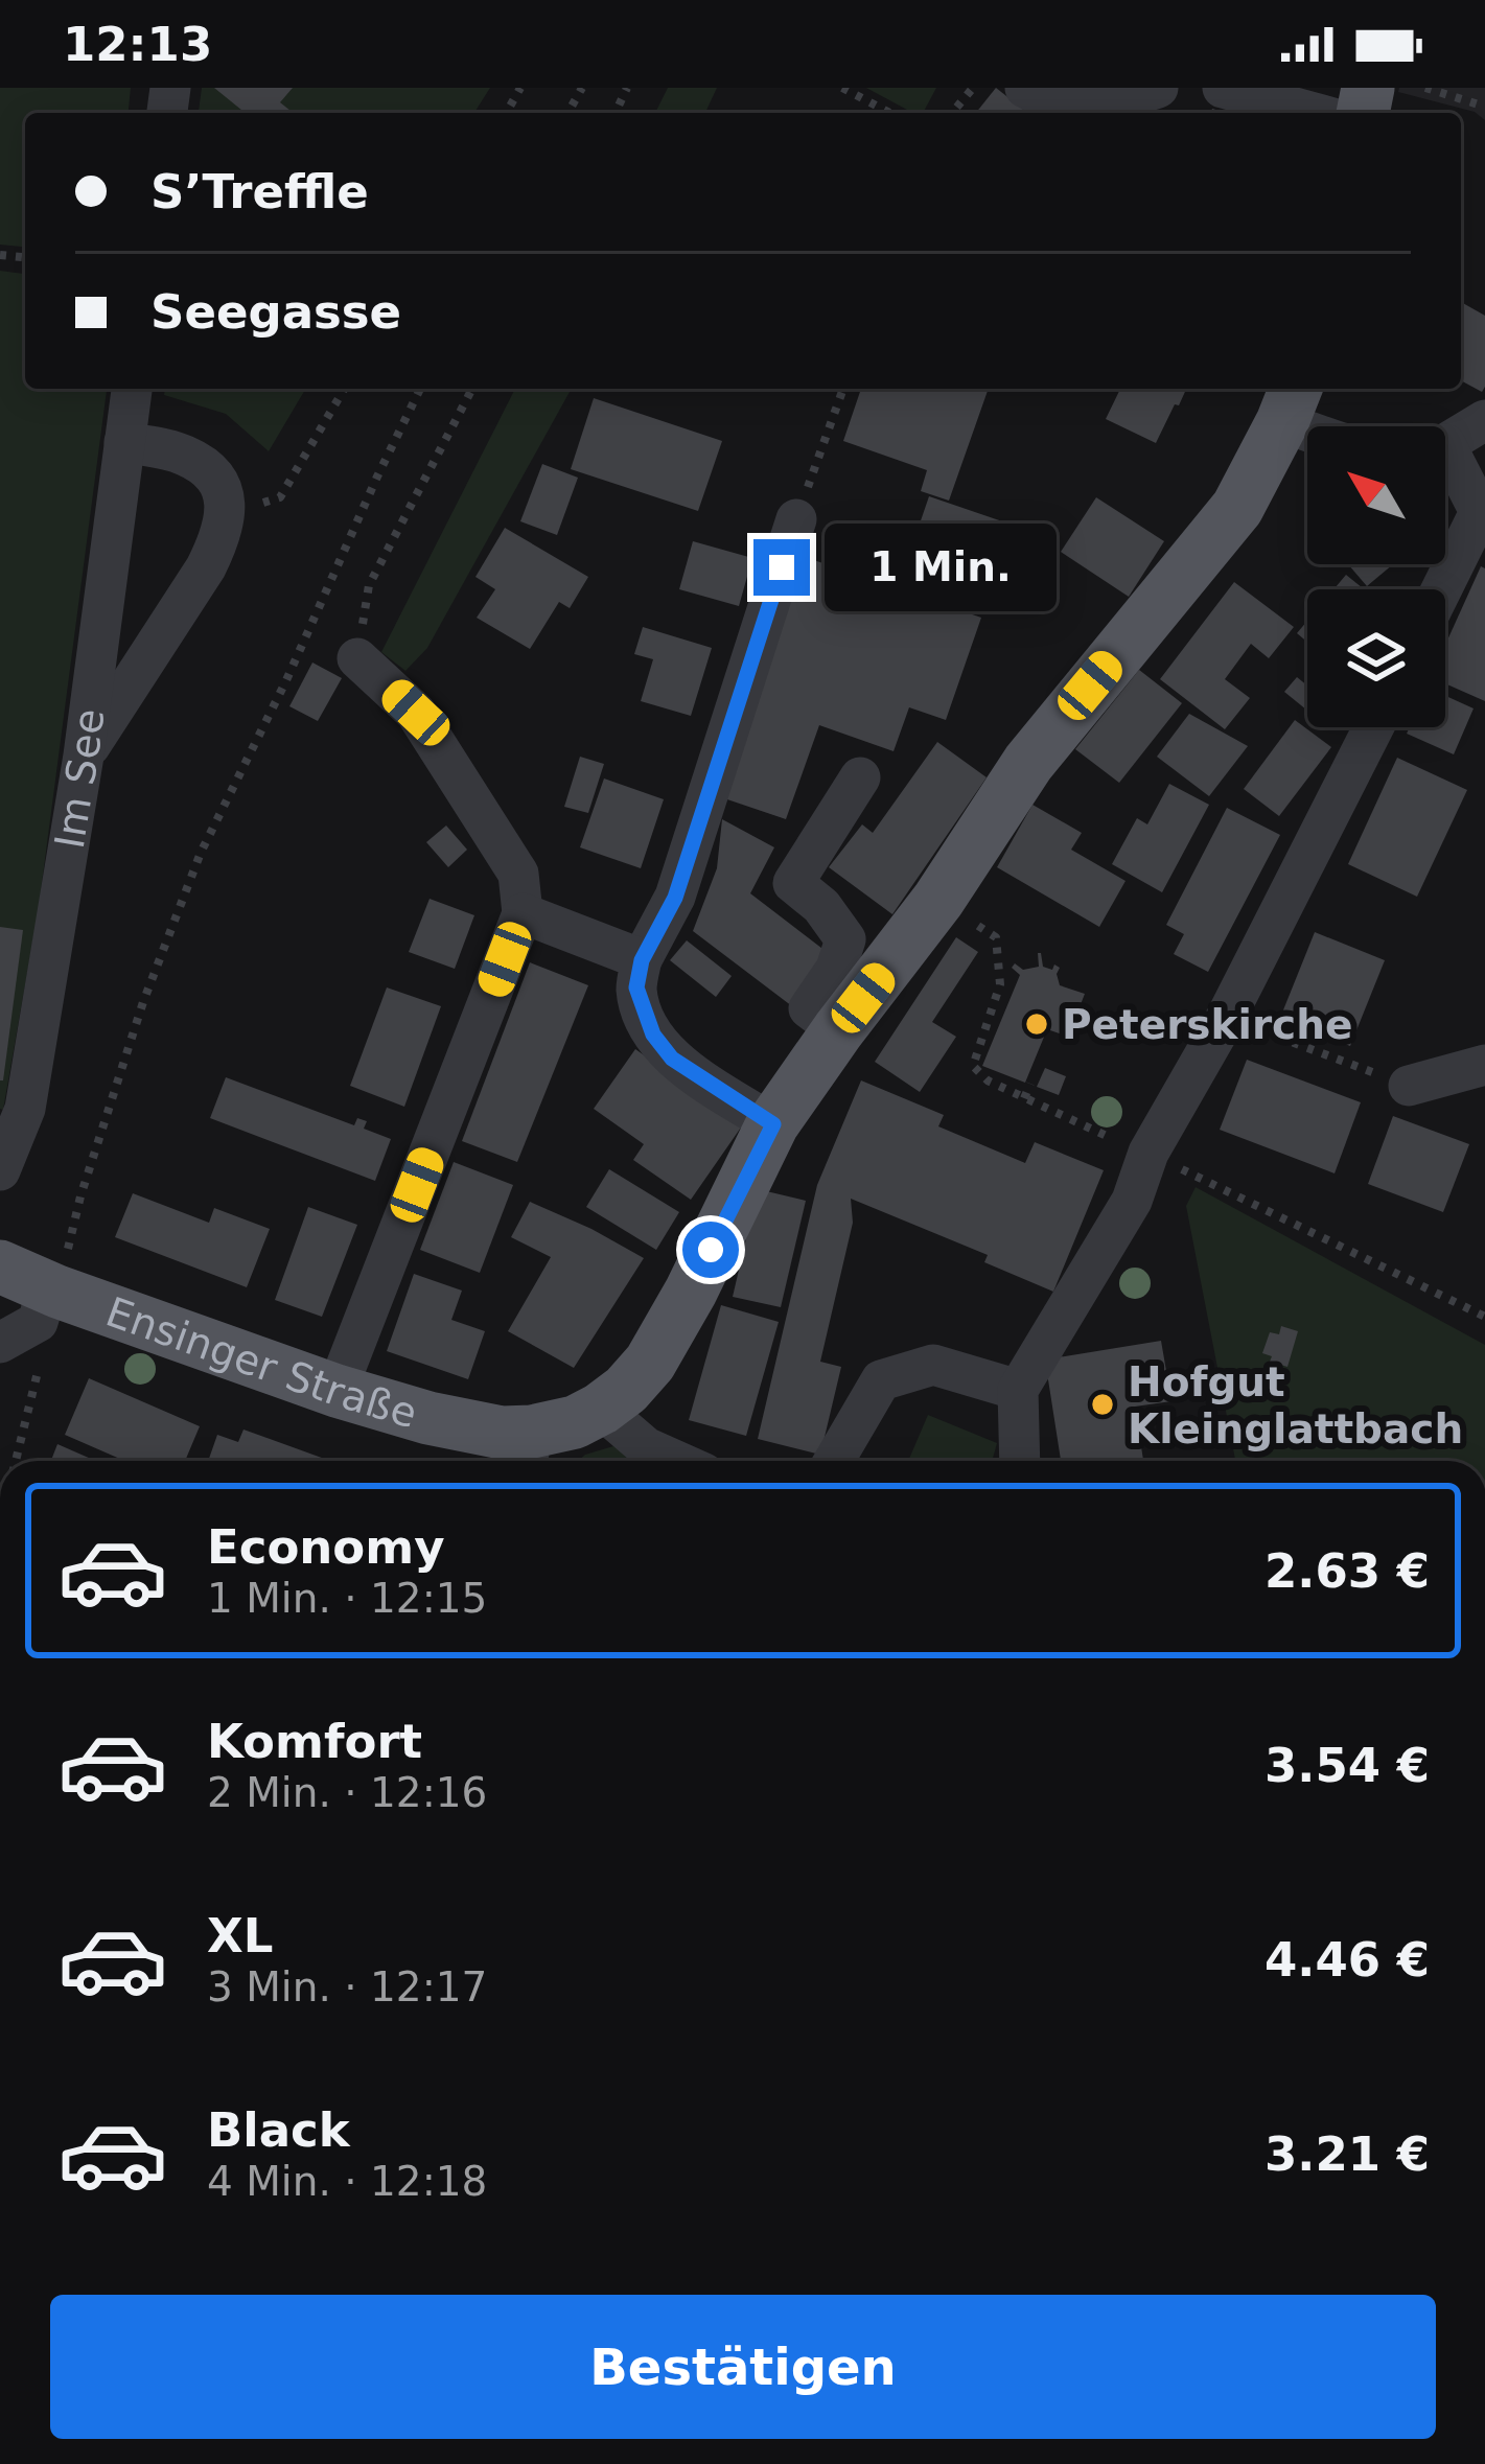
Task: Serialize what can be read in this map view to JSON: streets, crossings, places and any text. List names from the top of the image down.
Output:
{
  "streets": {
    "main road": ["Ensinger Straße"],
    "street": ["Im See"]
  },
  "places": ["Peterskirche", "Hofgut Kleinglattbach"],
  "north": "top left",
  "page": {
    "status": "12:13",
    "banner": ["S’Treffle", "Seegasse"],
    "bubble": "1 Min.",
    "list": [
      {
        "name": "Economy",
        "note": "1 Min. · 12:15",
        "value": "2.63 €"
      },
      {
        "name": "Komfort",
        "note": "2 Min. · 12:16",
        "value": "3.54 €"
      },
      {
        "name": "XL",
        "note": "3 Min. · 12:17",
        "value": "4.46 €"
      },
      {
        "name": "Black",
        "note": "4 Min. · 12:18",
        "value": "3.21 €"
      }
    ],
    "buttons": "Bestätigen"
  }
}
